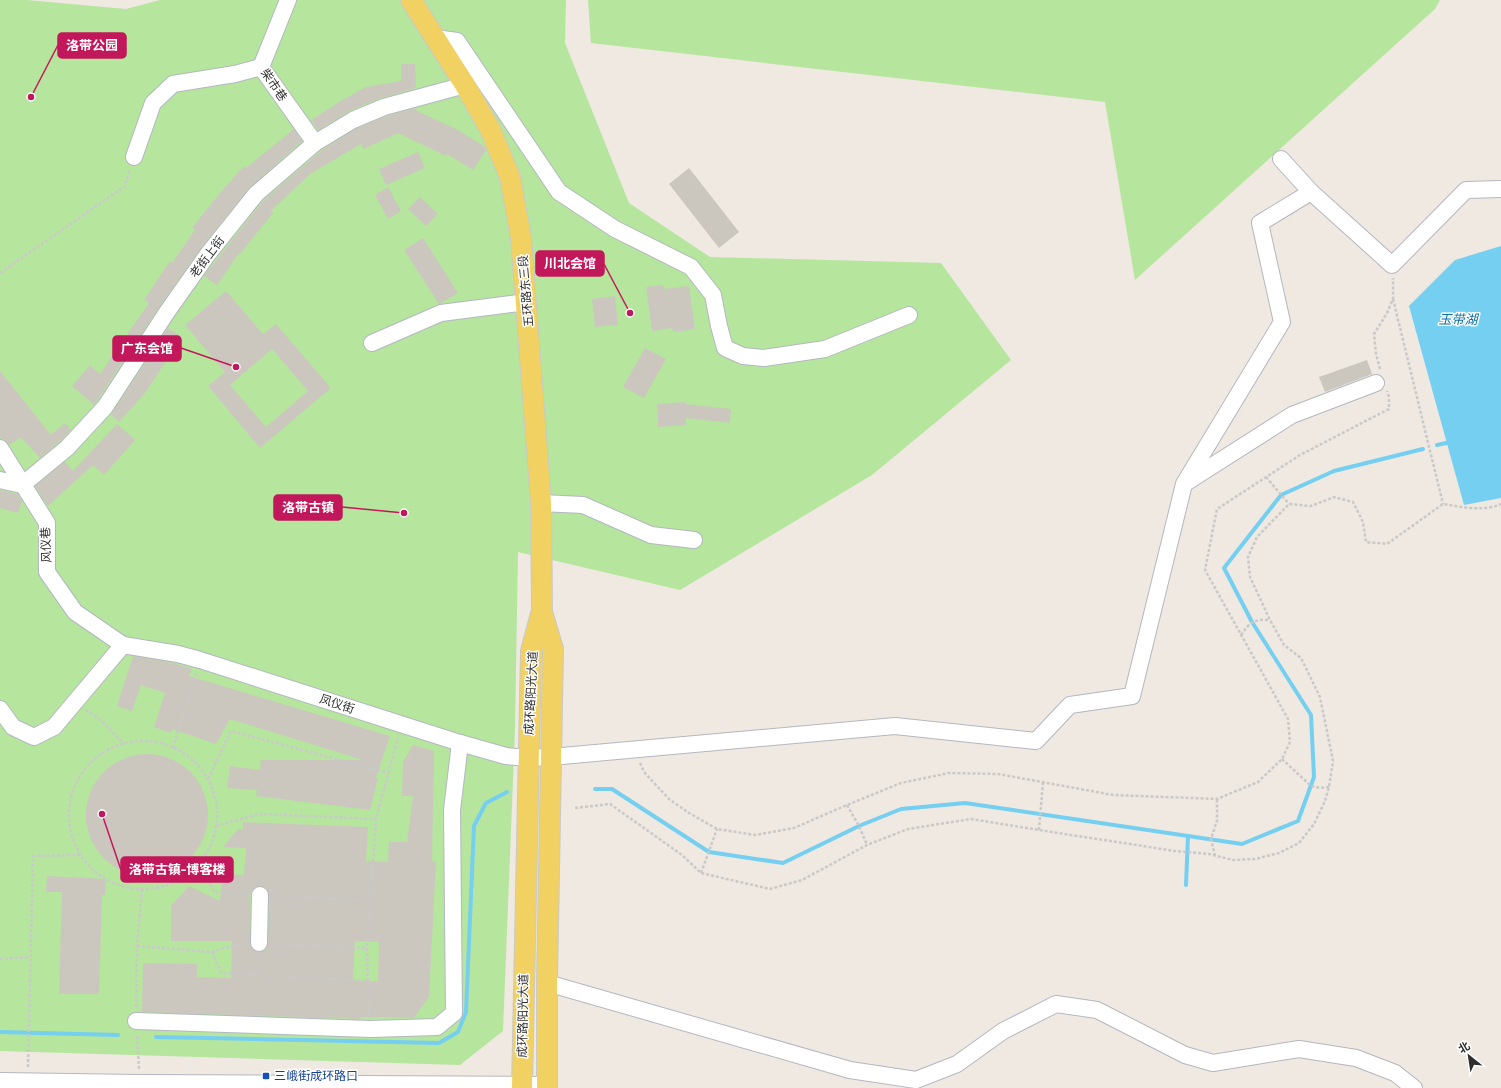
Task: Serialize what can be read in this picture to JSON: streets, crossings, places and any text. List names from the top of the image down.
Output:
{
  "streets": {
    "main road": ["五环路东三段", "成环路阳光大道"],
    "street": [
      "柴市巷",
      "老街上街",
      "风仪巷",
      "凤仪街"
    ]
  },
  "crossings": [
    ["柴市巷", "老街上街"],
    ["老街上街", "五环路东三段"],
    ["老街上街", "风仪巷"],
    ["五环路东三段", "成环路阳光大道"],
    ["风仪巷", "凤仪街"],
    ["成环路阳光大道", "凤仪街"]
  ],
  "water": ["玉带湖"],
  "places": {
    "other": [
      "洛带公园",
      "川北会馆",
      "广东会馆",
      "洛带古镇",
      "洛带古镇-博客楼"
    ],
    "transit": ["三峨街成环路口"]
  },
  "north": "top left"
}
